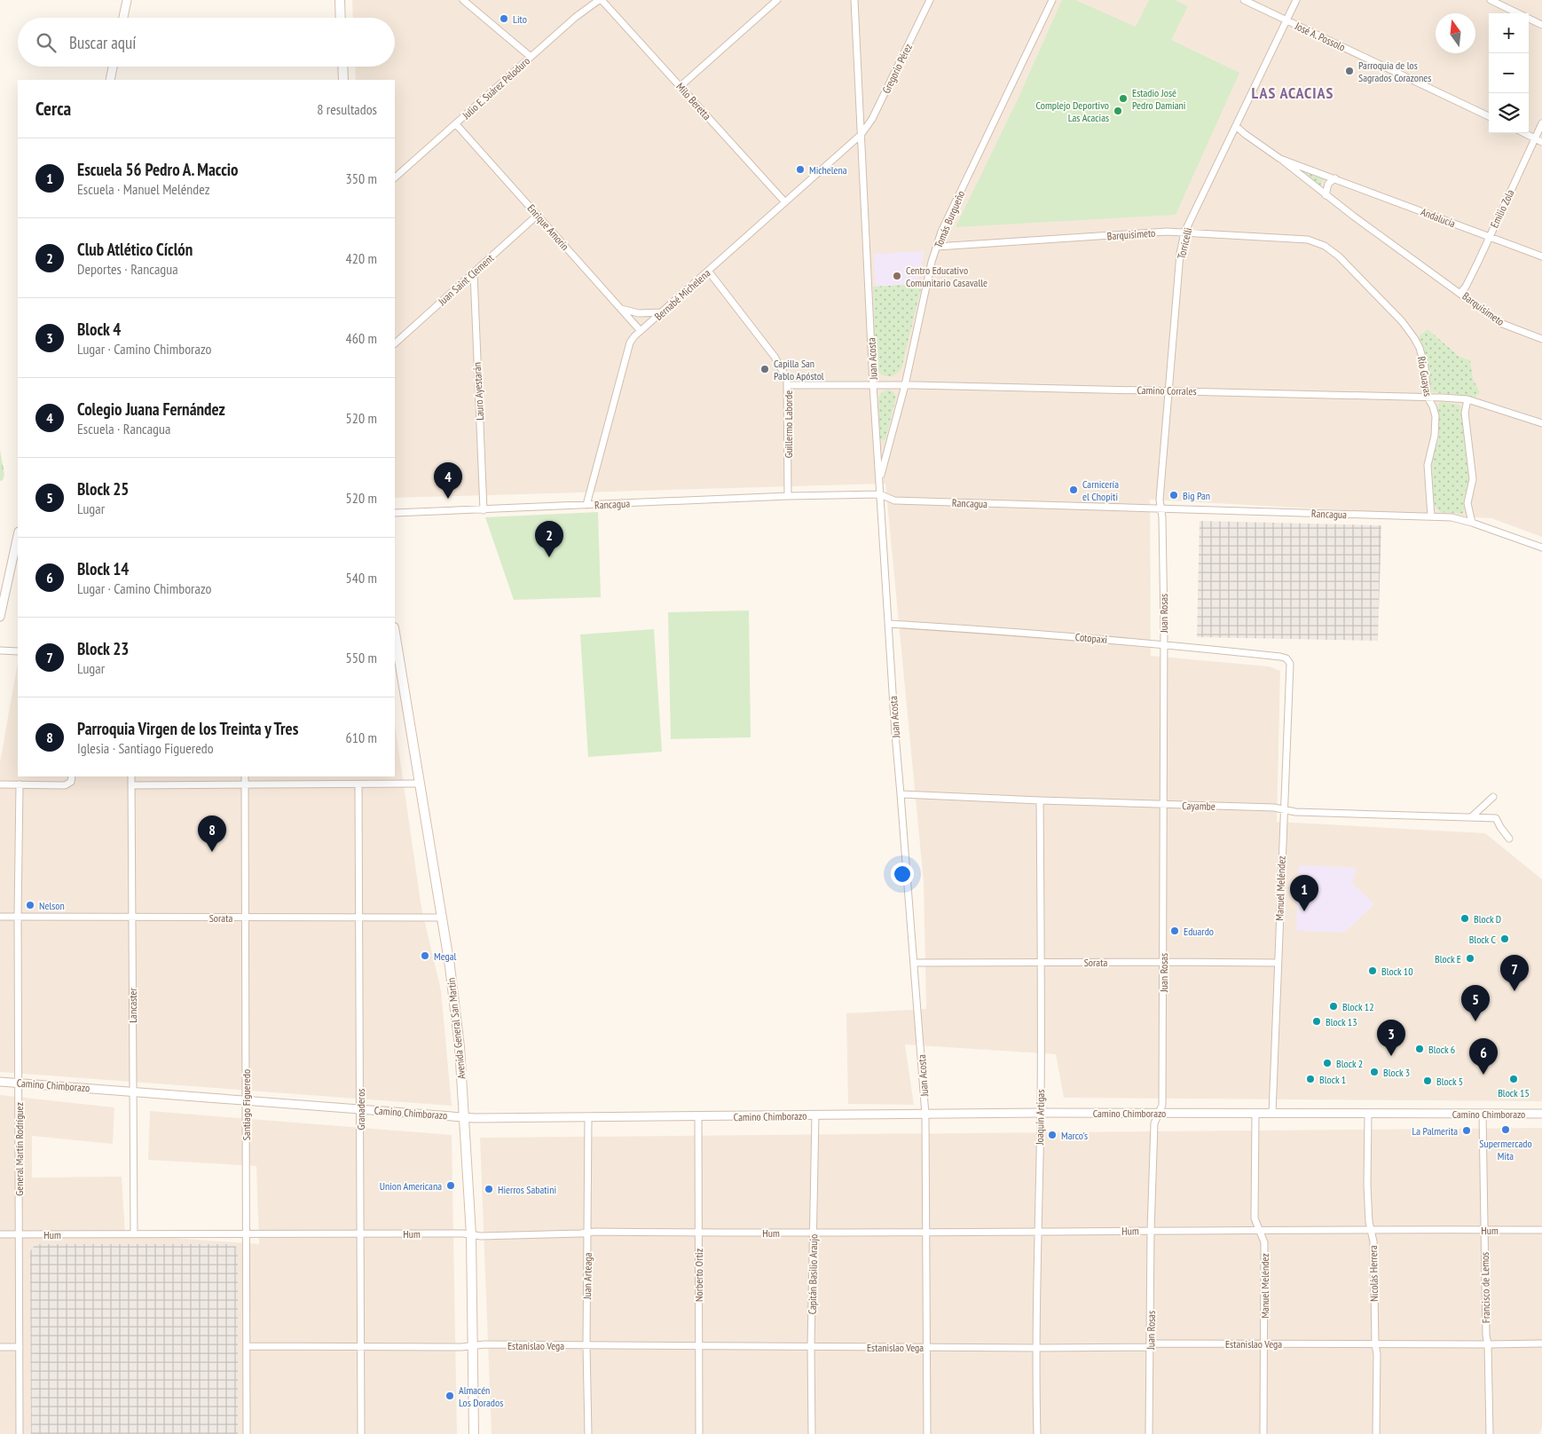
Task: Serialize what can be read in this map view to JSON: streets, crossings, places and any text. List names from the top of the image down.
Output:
{
  "streets": {
    "main road": ["Avenida General San Martín"],
    "street": [
      "José A. Possolo",
      "Gregorio Pérez",
      "Julio E. Suárez Peloduro",
      "Milo Beretta",
      "Emilio Zola",
      "Andalucía",
      "Tomás Burgueño",
      "Enrique Amorín",
      "Barquisimeto",
      "Torricelli",
      "Juan Saint Clement",
      "Bernabé Michelena",
      "Juan Acosta",
      "Río Guayas",
      "Camino Corrales",
      "Lauro Ayestarán",
      "Guillermo Laborde",
      "Rancagua",
      "Juan Rosas",
      "Cotopaxi",
      "Cayambe",
      "Manuel Meléndez",
      "Sorata",
      "Lancaster",
      "Camino Chimborazo",
      "Santiago Figueredo",
      "Granaderos",
      "Joaquín Artigas",
      "General Martín Rodríguez",
      "Hum",
      "Nicolás Herrera",
      "Capitán Basilio Araujo",
      "Norberto Ortiz",
      "Juan Arteaga",
      "Francisco de Lemos",
      "Estanislao Vega"
    ]
  },
  "crossings": [
    ["José A. Possolo", "Torricelli"],
    ["Gregorio Pérez", "Bernabé Michelena"],
    ["Gregorio Pérez", "Juan Acosta"],
    ["Julio E. Suárez Peloduro", "Milo Beretta"],
    ["Julio E. Suárez Peloduro", "Enrique Amorín"],
    ["Milo Beretta", "Bernabé Michelena"],
    ["Emilio Zola", "Andalucía"],
    ["Emilio Zola", "Barquisimeto"],
    ["Andalucía", "Barquisimeto"],
    ["Andalucía", "Torricelli"],
    ["Tomás Burgueño", "Barquisimeto"],
    ["Tomás Burgueño", "Juan Acosta"],
    ["Tomás Burgueño", "Camino Corrales"],
    ["Enrique Amorín", "Juan Saint Clement"],
    ["Enrique Amorín", "Bernabé Michelena"],
    ["Barquisimeto", "Torricelli"],
    ["Barquisimeto", "Río Guayas"],
    ["Torricelli", "Camino Corrales"],
    ["Torricelli", "Rancagua"],
    ["Torricelli", "Juan Rosas"],
    ["Juan Saint Clement", "Lauro Ayestarán"],
    ["Bernabé Michelena", "Juan Acosta"],
    ["Bernabé Michelena", "Guillermo Laborde"],
    ["Bernabé Michelena", "Rancagua"],
    ["Juan Acosta", "Camino Corrales"],
    ["Juan Acosta", "Rancagua"],
    ["Juan Acosta", "Cotopaxi"],
    ["Juan Acosta", "Cayambe"],
    ["Juan Acosta", "Sorata"],
    ["Juan Acosta", "Camino Chimborazo"],
    ["Juan Acosta", "Hum"],
    ["Juan Acosta", "Estanislao Vega"],
    ["Río Guayas", "Camino Corrales"],
    ["Río Guayas", "Rancagua"],
    ["Camino Corrales", "Guillermo Laborde"],
    ["Lauro Ayestarán", "Rancagua"],
    ["Guillermo Laborde", "Rancagua"],
    ["Rancagua", "Juan Rosas"],
    ["Juan Rosas", "Cotopaxi"],
    ["Juan Rosas", "Cayambe"],
    ["Juan Rosas", "Sorata"],
    ["Juan Rosas", "Camino Chimborazo"],
    ["Juan Rosas", "Hum"],
    ["Juan Rosas", "Estanislao Vega"],
    ["Cotopaxi", "Manuel Meléndez"],
    ["Cayambe", "Manuel Meléndez"],
    ["Cayambe", "Joaquín Artigas"],
    ["Manuel Meléndez", "Sorata"],
    ["Manuel Meléndez", "Camino Chimborazo"],
    ["Manuel Meléndez", "Hum"],
    ["Manuel Meléndez", "Estanislao Vega"],
    ["Sorata", "Lancaster"],
    ["Sorata", "Avenida General San Martín"],
    ["Sorata", "Santiago Figueredo"],
    ["Sorata", "Granaderos"],
    ["Sorata", "Joaquín Artigas"],
    ["Sorata", "General Martín Rodríguez"],
    ["Lancaster", "Camino Chimborazo"],
    ["Lancaster", "Hum"],
    ["Avenida General San Martín", "Camino Chimborazo"],
    ["Avenida General San Martín", "Hum"],
    ["Avenida General San Martín", "Estanislao Vega"],
    ["Camino Chimborazo", "Santiago Figueredo"],
    ["Camino Chimborazo", "Granaderos"],
    ["Camino Chimborazo", "Joaquín Artigas"],
    ["Camino Chimborazo", "General Martín Rodríguez"],
    ["Camino Chimborazo", "Nicolás Herrera"],
    ["Camino Chimborazo", "Capitán Basilio Araujo"],
    ["Camino Chimborazo", "Norberto Ortiz"],
    ["Camino Chimborazo", "Juan Arteaga"],
    ["Camino Chimborazo", "Francisco de Lemos"],
    ["Santiago Figueredo", "Hum"],
    ["Santiago Figueredo", "Estanislao Vega"],
    ["Granaderos", "Hum"],
    ["Granaderos", "Estanislao Vega"],
    ["Joaquín Artigas", "Hum"],
    ["Joaquín Artigas", "Estanislao Vega"],
    ["General Martín Rodríguez", "Hum"],
    ["Hum", "Nicolás Herrera"],
    ["Hum", "Capitán Basilio Araujo"],
    ["Hum", "Norberto Ortiz"],
    ["Hum", "Juan Arteaga"],
    ["Hum", "Francisco de Lemos"],
    ["Nicolás Herrera", "Estanislao Vega"],
    ["Capitán Basilio Araujo", "Estanislao Vega"],
    ["Norberto Ortiz", "Estanislao Vega"],
    ["Juan Arteaga", "Estanislao Vega"],
    ["Francisco de Lemos", "Estanislao Vega"]
  ],
  "districts": ["LAS ACACIAS"],
  "places": [
    "Lito",
    "Parroquia de los Sagrados Corazones",
    "Estadio José Pedro Damiani",
    "Complejo Deportivo Las Acacias",
    "Michelena",
    "Centro Educativo Comunitario Casavalle",
    "Capilla San Pablo Apóstol",
    "Carnicería el Chopiti",
    "Big Pan",
    "Nelson",
    "Block D",
    "Eduardo",
    "Block C",
    "Megal",
    "Block E",
    "Block 10",
    "Block 12",
    "Block 13",
    "Block 6",
    "Block 2",
    "Block 3",
    "Block 1",
    "Block 15",
    "Block 5",
    "Supermercado Mita",
    "La Palmerita",
    "Marco's",
    "Union Americana",
    "Hierros Sabatini",
    "Almacén Los Dorados"
  ],
  "north": "top",
  "page": {
    "map_buttons": ["+", "−"],
    "search": "Buscar aquí",
    "heading": ["Cerca", "8 resultados"],
    "list": [
      {
        "mark": "1",
        "name": "Escuela 56 Pedro A. Maccio",
        "note": "Escuela · Manuel Meléndez",
        "value": "350 m"
      },
      {
        "mark": "2",
        "name": "Club Atlético Cíclón",
        "note": "Deportes · Rancagua",
        "value": "420 m"
      },
      {
        "mark": "3",
        "name": "Block 4",
        "note": "Lugar · Camino Chimborazo",
        "value": "460 m"
      },
      {
        "mark": "4",
        "name": "Colegio Juana Fernández",
        "note": "Escuela · Rancagua",
        "value": "520 m"
      },
      {
        "mark": "5",
        "name": "Block 25",
        "note": "Lugar",
        "value": "520 m"
      },
      {
        "mark": "6",
        "name": "Block 14",
        "note": "Lugar · Camino Chimborazo",
        "value": "540 m"
      },
      {
        "mark": "7",
        "name": "Block 23",
        "note": "Lugar",
        "value": "550 m"
      },
      {
        "mark": "8",
        "name": "Parroquia Virgen de los Treinta y Tres",
        "note": "Iglesia · Santiago Figueredo",
        "value": "610 m"
      }
    ],
    "pins": [
      "4",
      "2",
      "8",
      "1",
      "7",
      "5",
      "3",
      "6"
    ]
  }
}
